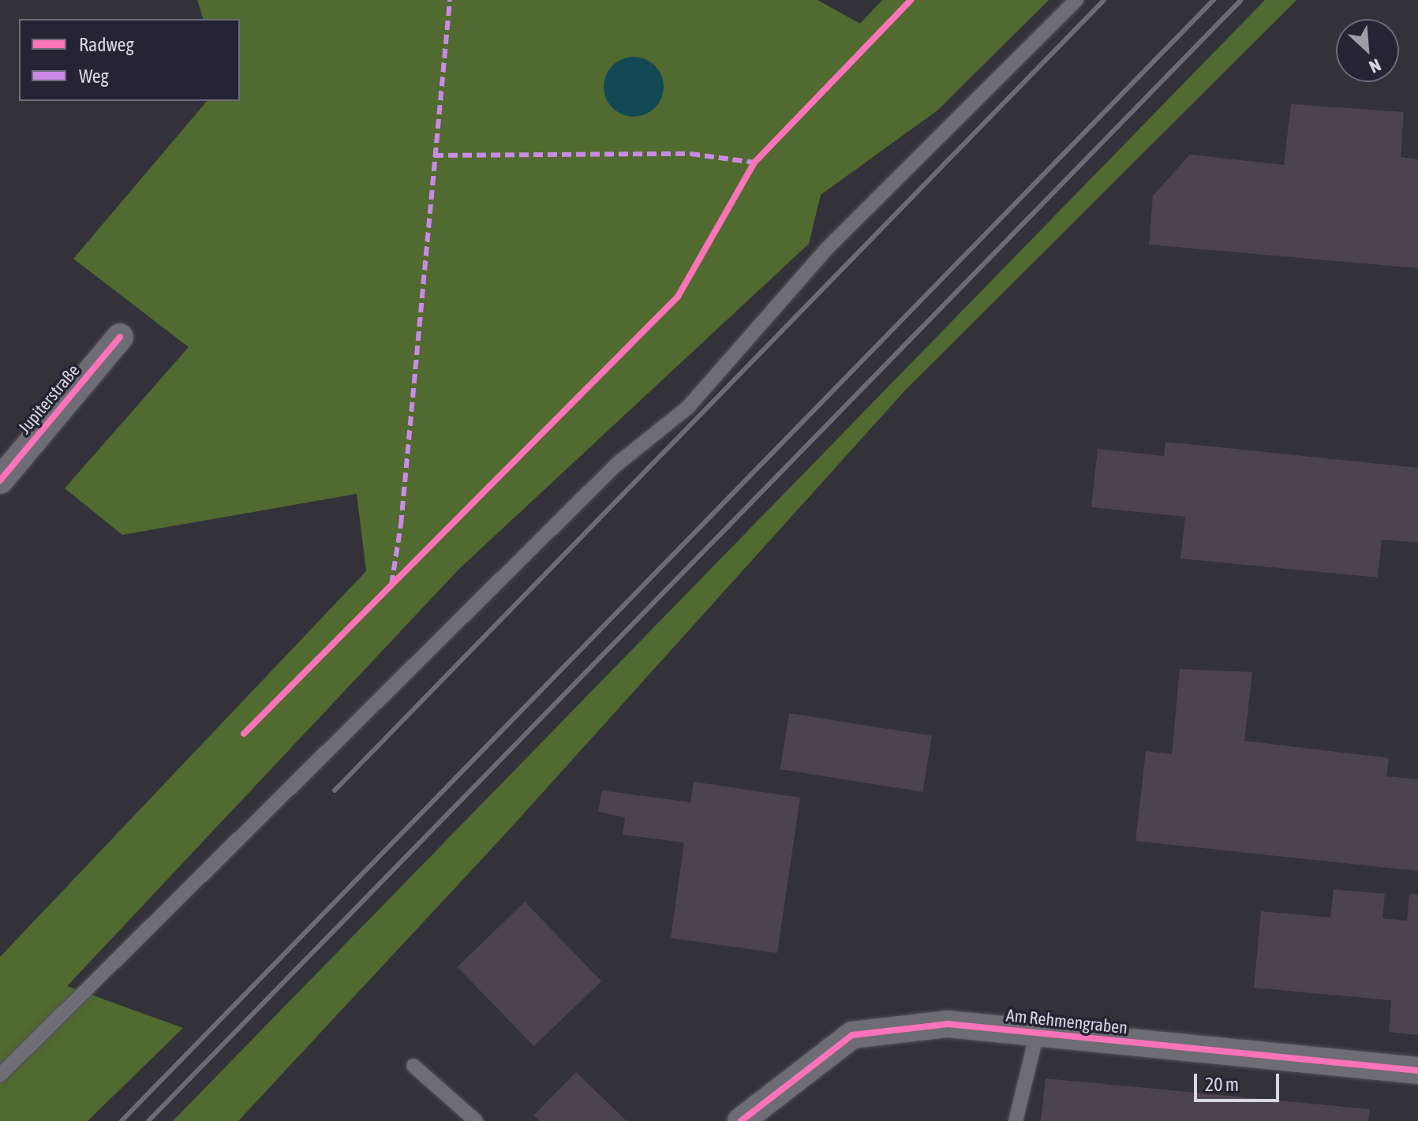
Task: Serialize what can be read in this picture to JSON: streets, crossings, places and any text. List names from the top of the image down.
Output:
{
  "streets": {
    "street": ["Jupiterstraße", "Am Rehmengraben"]
  },
  "legend": ["Radweg", "Weg"],
  "scale_bar": "20 m",
  "north": "bottom right"
}
